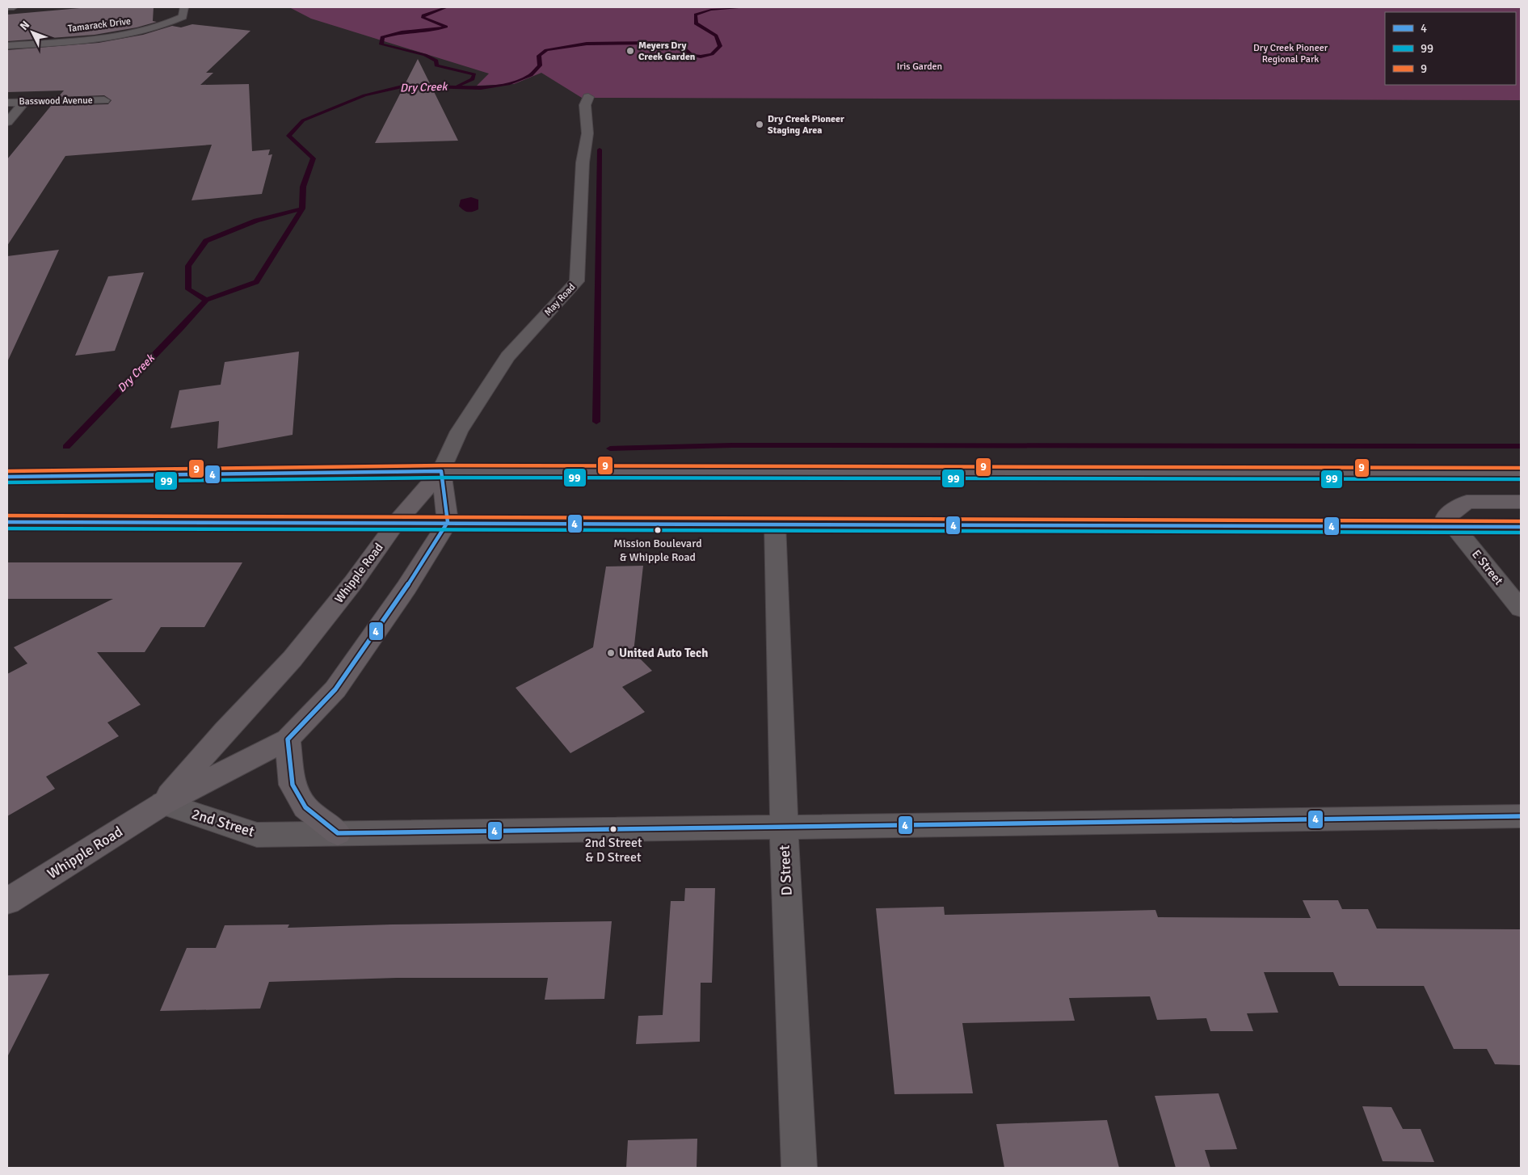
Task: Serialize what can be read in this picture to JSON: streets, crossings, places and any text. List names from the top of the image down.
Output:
{
  "streets": {
    "main road": ["Whipple Road"],
    "street": [
      "Tamarack Drive",
      "Basswood Avenue",
      "May Road",
      "E Street",
      "2nd Street",
      "D Street"
    ]
  },
  "crossings": [
    ["May Road", "Whipple Road"],
    ["Whipple Road", "2nd Street"],
    ["2nd Street", "D Street"]
  ],
  "water": ["Dry Creek"],
  "parks": ["Dry Creek Pioneer Regional Park", "Iris Garden"],
  "places": [
    "Meyers Dry Creek Garden",
    "Dry Creek Pioneer Staging Area",
    "Mission Boulevard & Whipple Road",
    "United Auto Tech",
    "2nd Street & D Street"
  ],
  "lines": ["transit line 9", "transit line 4", "transit line 99"],
  "legend": ["4", "99", "9"],
  "north": "top left"
}
